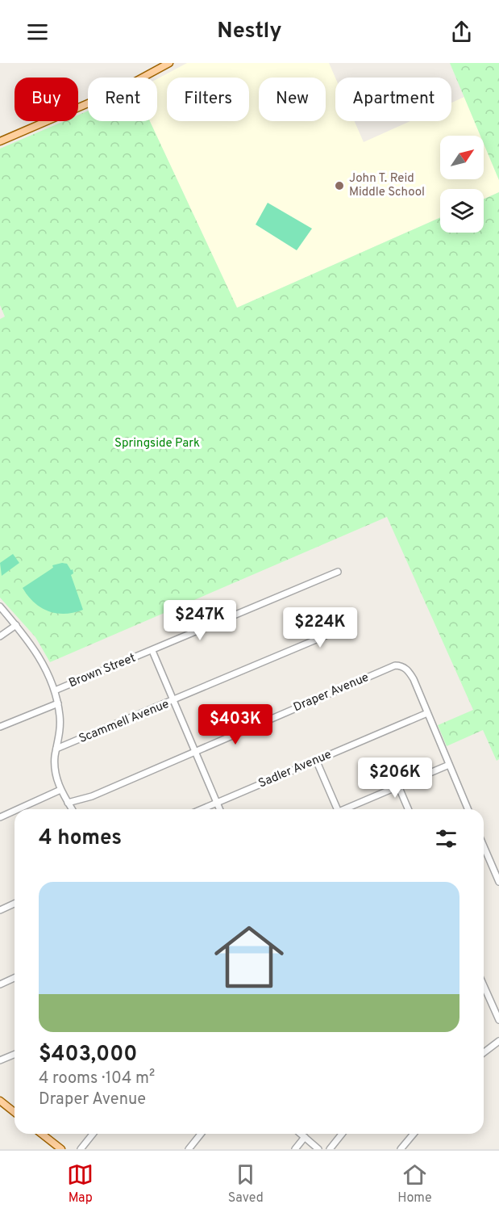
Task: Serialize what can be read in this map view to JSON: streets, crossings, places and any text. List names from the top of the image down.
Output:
{
  "streets": {
    "street": [
      "Brown Street",
      "Draper Avenue",
      "Scammell Avenue",
      "Sadler Avenue"
    ]
  },
  "crossings": [
    ["Draper Avenue", "Sadler Avenue"]
  ],
  "parks": ["Springside Park"],
  "places": ["John T. Reid Middle School"],
  "north": "top right",
  "page": {
    "header": "Nestly",
    "chip": [
      "Buy",
      "Rent",
      "Filters",
      "New",
      "Apartment"
    ],
    "price": [
      "$247K",
      "$224K",
      "$403K",
      "$206K"
    ],
    "heading": "4 homes",
    "list": [
      {
        "name": "$403,000",
        "note": "4 rooms · 104 m² · Draper Avenue"
      }
    ],
    "tabs": ["Map", "Saved", "Home"]
  }
}
